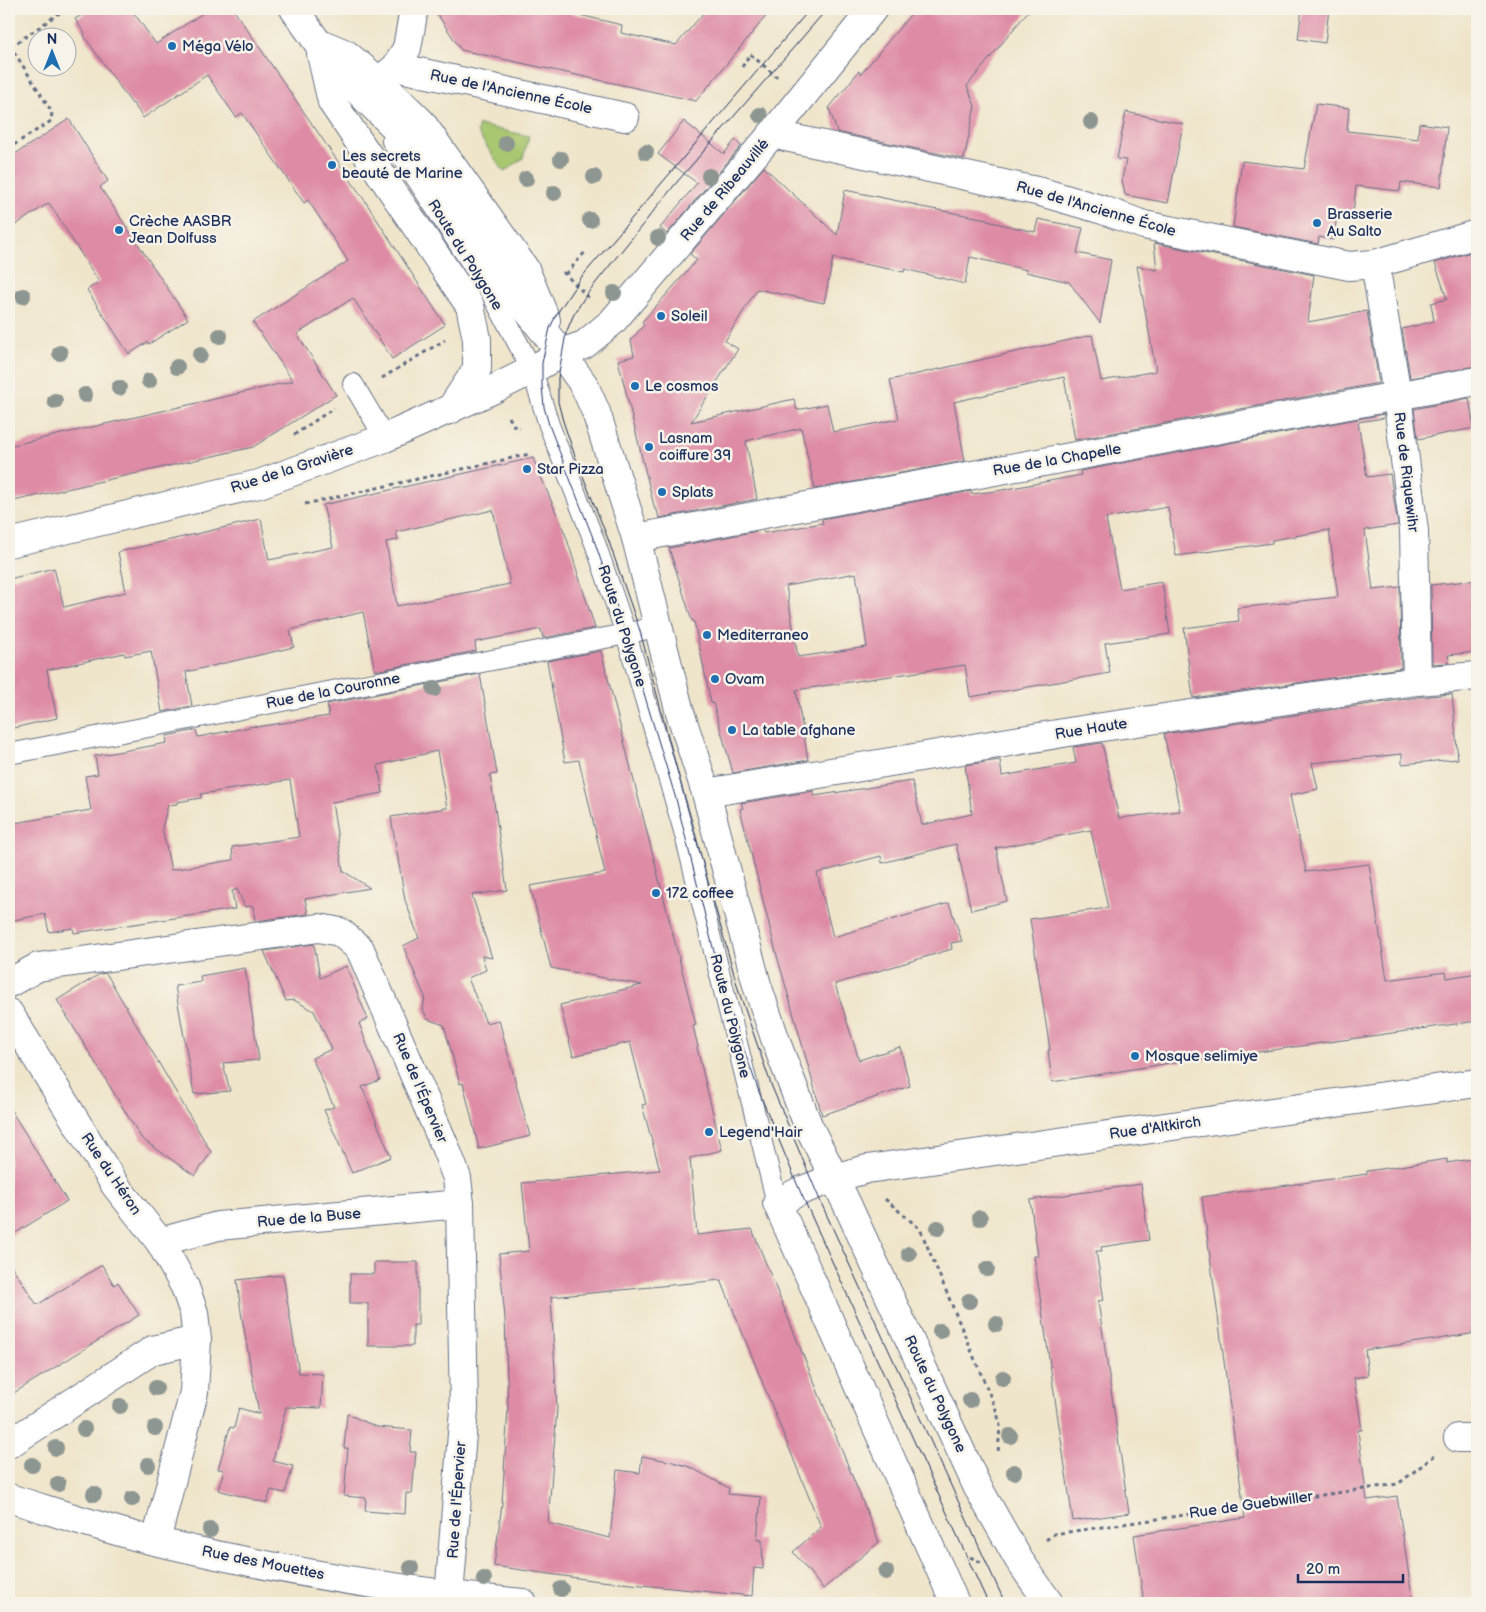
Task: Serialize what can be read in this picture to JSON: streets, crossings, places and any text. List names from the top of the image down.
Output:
{
  "streets": {
    "street": [
      "Rue de l'Ancienne École",
      "Rue de Ribeauvillé",
      "Route du Polygone",
      "Rue de la Chapelle",
      "Rue de la Gravière",
      "Rue de Riquewihr",
      "Rue Haute",
      "Rue de l'Épervier",
      "Rue d'Altkirch",
      "Rue du Héron",
      "Rue de la Buse",
      "Rue des Mouettes"
    ],
    "lane": ["Rue de la Couronne"],
    "path": ["Rue de Guebwiller"]
  },
  "crossings": [
    ["Rue de l'Ancienne École", "Rue de Ribeauvillé"],
    ["Rue de l'Ancienne École", "Route du Polygone"],
    ["Rue de l'Ancienne École", "Rue de Riquewihr"],
    ["Rue de Ribeauvillé", "Route du Polygone"],
    ["Rue de Ribeauvillé", "Rue de la Gravière"],
    ["Route du Polygone", "Rue de la Chapelle"],
    ["Route du Polygone", "Rue de la Gravière"],
    ["Route du Polygone", "Rue de la Couronne"],
    ["Route du Polygone", "Rue Haute"],
    ["Route du Polygone", "Rue d'Altkirch"],
    ["Route du Polygone", "Rue de Guebwiller"],
    ["Rue de la Chapelle", "Rue de Riquewihr"],
    ["Rue de Riquewihr", "Rue Haute"],
    ["Rue de l'Épervier", "Rue de la Buse"],
    ["Rue de l'Épervier", "Rue des Mouettes"],
    ["Rue du Héron", "Rue de la Buse"],
    ["Rue du Héron", "Rue des Mouettes"]
  ],
  "places": [
    "Méga Vélo",
    "Les secrets beauté de Marine",
    "Brasserie Au Salto",
    "Crèche AASBR Jean Dolfuss",
    "Soleil",
    "Le cosmos",
    "Lasnam coiffure 39",
    "Star Pizza",
    "Splats",
    "Mediterraneo",
    "Ovam",
    "La table afghane",
    "172 coffee",
    "Mosque selimiye",
    "Legend'Hair"
  ],
  "scale_bar": "20 m",
  "north": "top"
}
